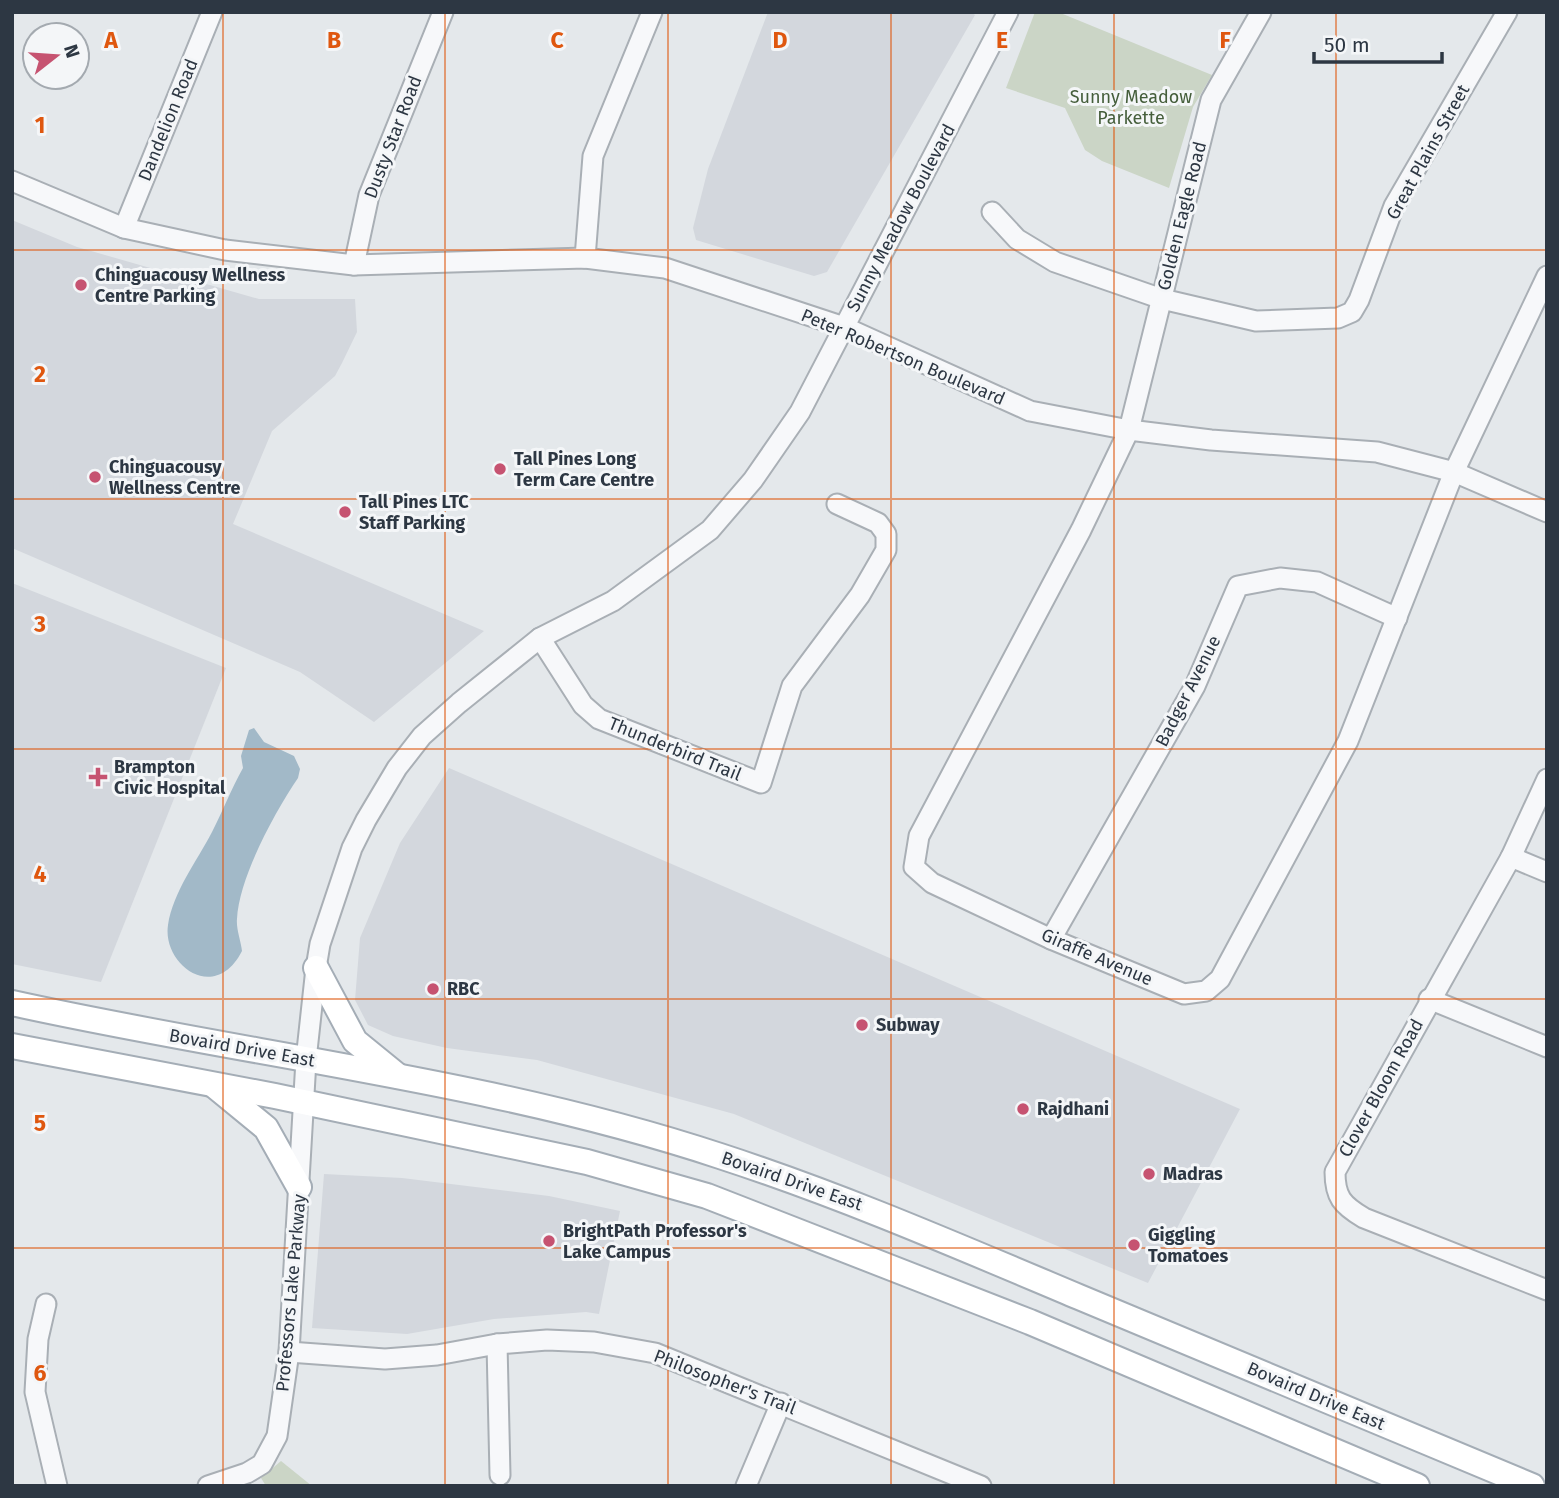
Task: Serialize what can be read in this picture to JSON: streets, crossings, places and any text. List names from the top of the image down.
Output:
{
  "streets": {
    "main road": ["Bovaird Drive East"],
    "street": [
      "Dandelion Road",
      "Dusty Star Road",
      "Great Plains Street",
      "Golden Eagle Road",
      "Sunny Meadow Boulevard",
      "Peter Robertson Boulevard",
      "Badger Avenue",
      "Thunderbird Trail",
      "Giraffe Avenue",
      "Clover Bloom Road",
      "Professors Lake Parkway",
      "Philosopher's Trail"
    ]
  },
  "crossings": [
    ["Dandelion Road", "Peter Robertson Boulevard"],
    ["Dusty Star Road", "Peter Robertson Boulevard"],
    ["Great Plains Street", "Golden Eagle Road"],
    ["Golden Eagle Road", "Peter Robertson Boulevard"],
    ["Golden Eagle Road", "Giraffe Avenue"],
    ["Sunny Meadow Boulevard", "Peter Robertson Boulevard"],
    ["Sunny Meadow Boulevard", "Thunderbird Trail"],
    ["Sunny Meadow Boulevard", "Bovaird Drive East"],
    ["Sunny Meadow Boulevard", "Professors Lake Parkway"],
    ["Peter Robertson Boulevard", "Giraffe Avenue"],
    ["Badger Avenue", "Giraffe Avenue"],
    ["Bovaird Drive East", "Professors Lake Parkway"],
    ["Professors Lake Parkway", "Philosopher's Trail"]
  ],
  "parks": ["Sunny Meadow Parkette"],
  "places": {
    "other": [
      "Chinguacousy Wellness Centre Parking",
      "Tall Pines Long Term Care Centre",
      "Chinguacousy Wellness Centre",
      "Tall Pines LTC Staff Parking",
      "RBC",
      "Subway",
      "Rajdhani",
      "Madras",
      "BrightPath Professor's Lake Campus",
      "Giggling Tomatoes"
    ],
    "health": ["Brampton Civic Hospital"]
  },
  "scale_bar": "50 m",
  "north": "right",
  "grid": {
    "columns": [
      "A",
      "B",
      "C",
      "D",
      "E",
      "F"
    ],
    "rows": [
      "1",
      "2",
      "3",
      "4",
      "5",
      "6"
    ]
  }
}
